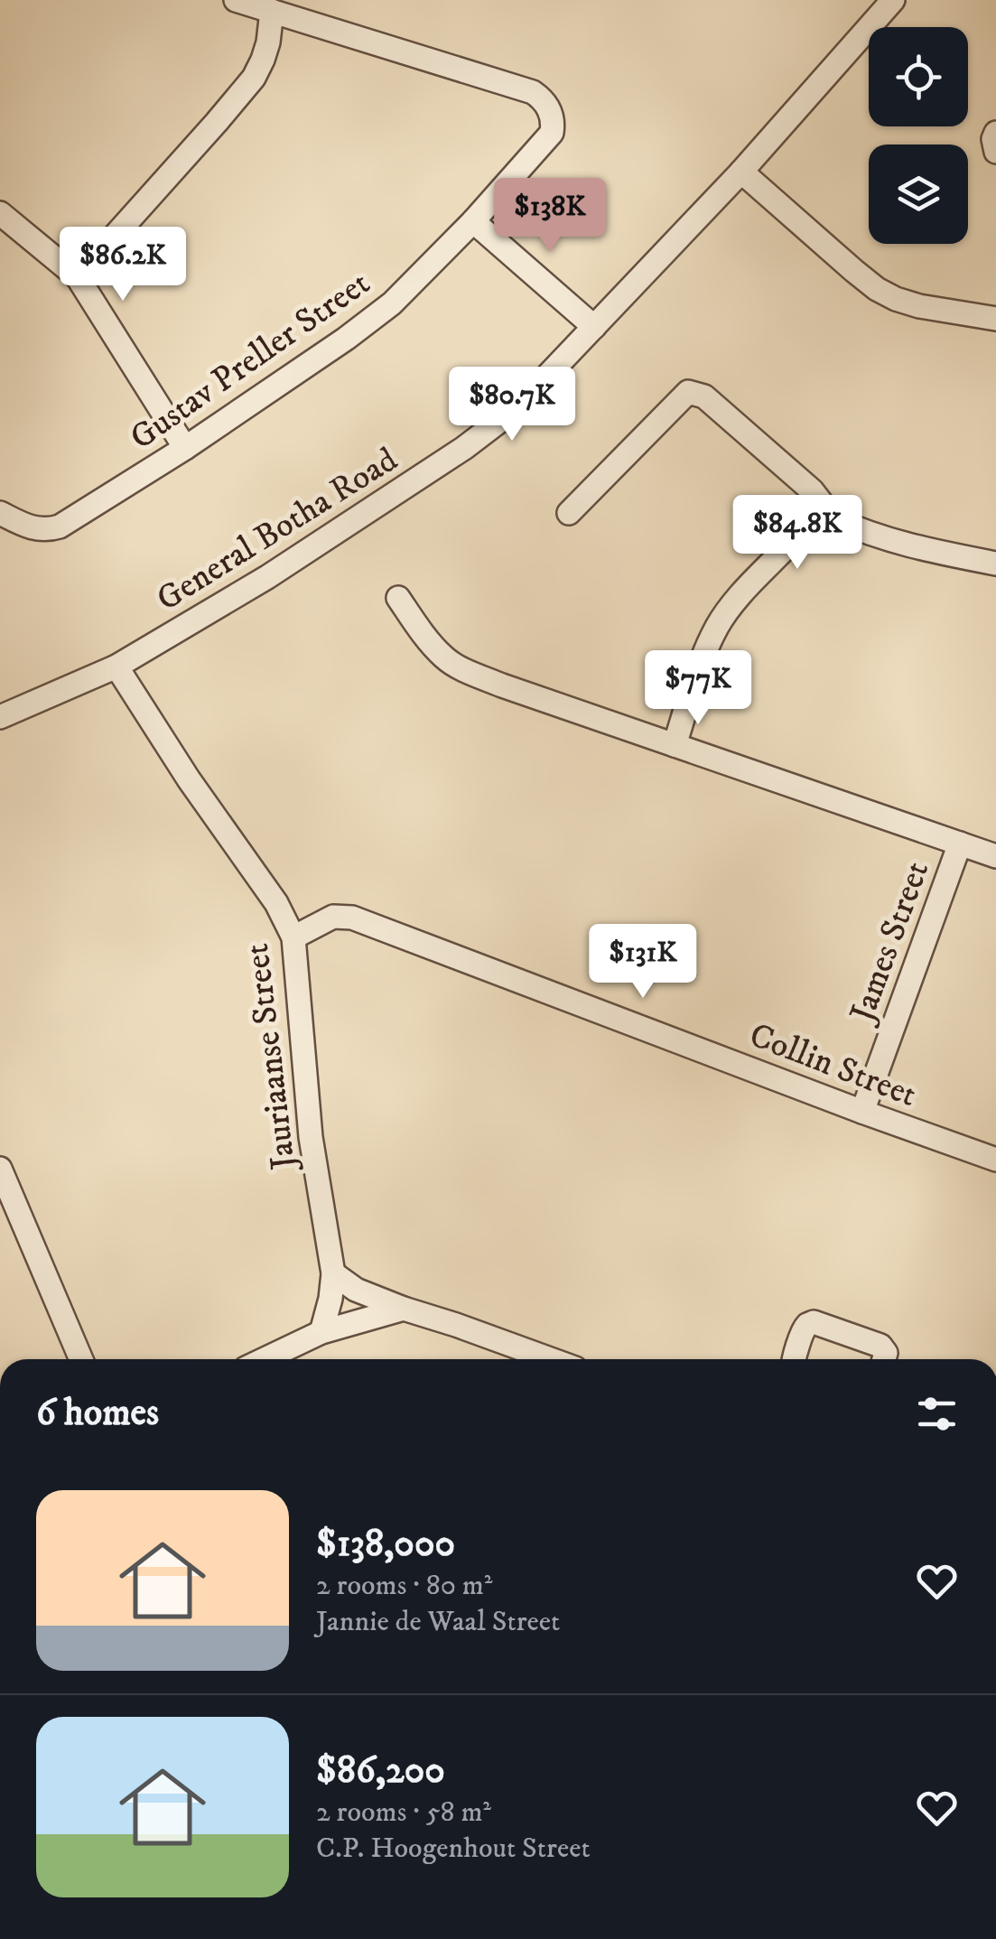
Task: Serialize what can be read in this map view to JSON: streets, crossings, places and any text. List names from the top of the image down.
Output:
{
  "streets": {
    "street": [
      "Gustav Preller Street",
      "General Botha Road",
      "James Street",
      "Jauriaanse Street",
      "Collin Street"
    ]
  },
  "crossings": [
    ["General Botha Road", "Jauriaanse Street"],
    ["James Street", "Collin Street"],
    ["Jauriaanse Street", "Collin Street"]
  ],
  "page": {
    "price": [
      "$138K",
      "$86.2K",
      "$80.7K",
      "$84.8K",
      "$77K",
      "$131K"
    ],
    "heading": "6 homes",
    "list": [
      {
        "name": "$138,000",
        "note": "2 rooms · 80 m² · Jannie de Waal Street"
      },
      {
        "name": "$86,200",
        "note": "2 rooms · 58 m² · C.P. Hoogenhout Street"
      }
    ]
  }
}
